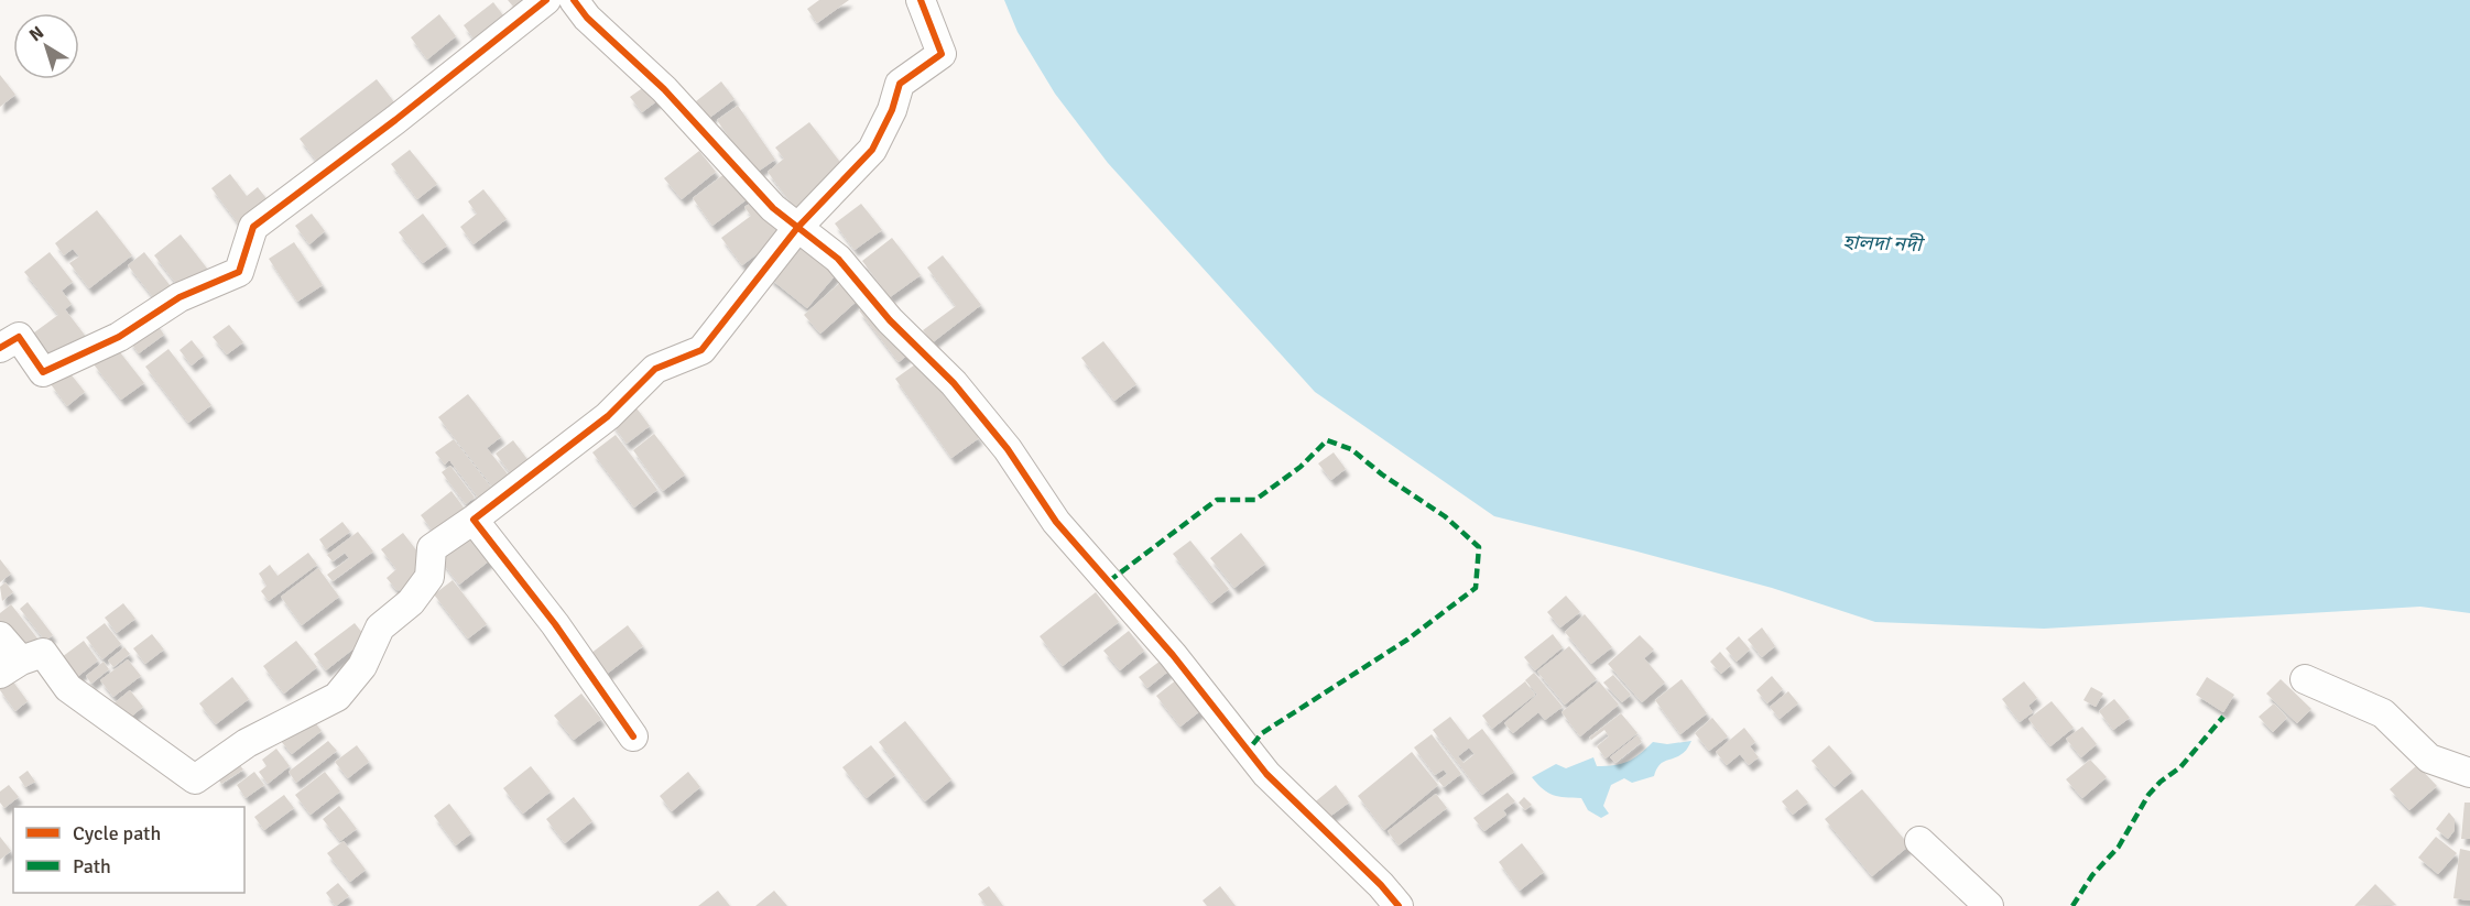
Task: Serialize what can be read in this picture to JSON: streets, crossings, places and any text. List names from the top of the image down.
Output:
{
  "water": ["হালদা নদী"],
  "legend": ["Cycle path", "Path"],
  "north": "top left"
}
